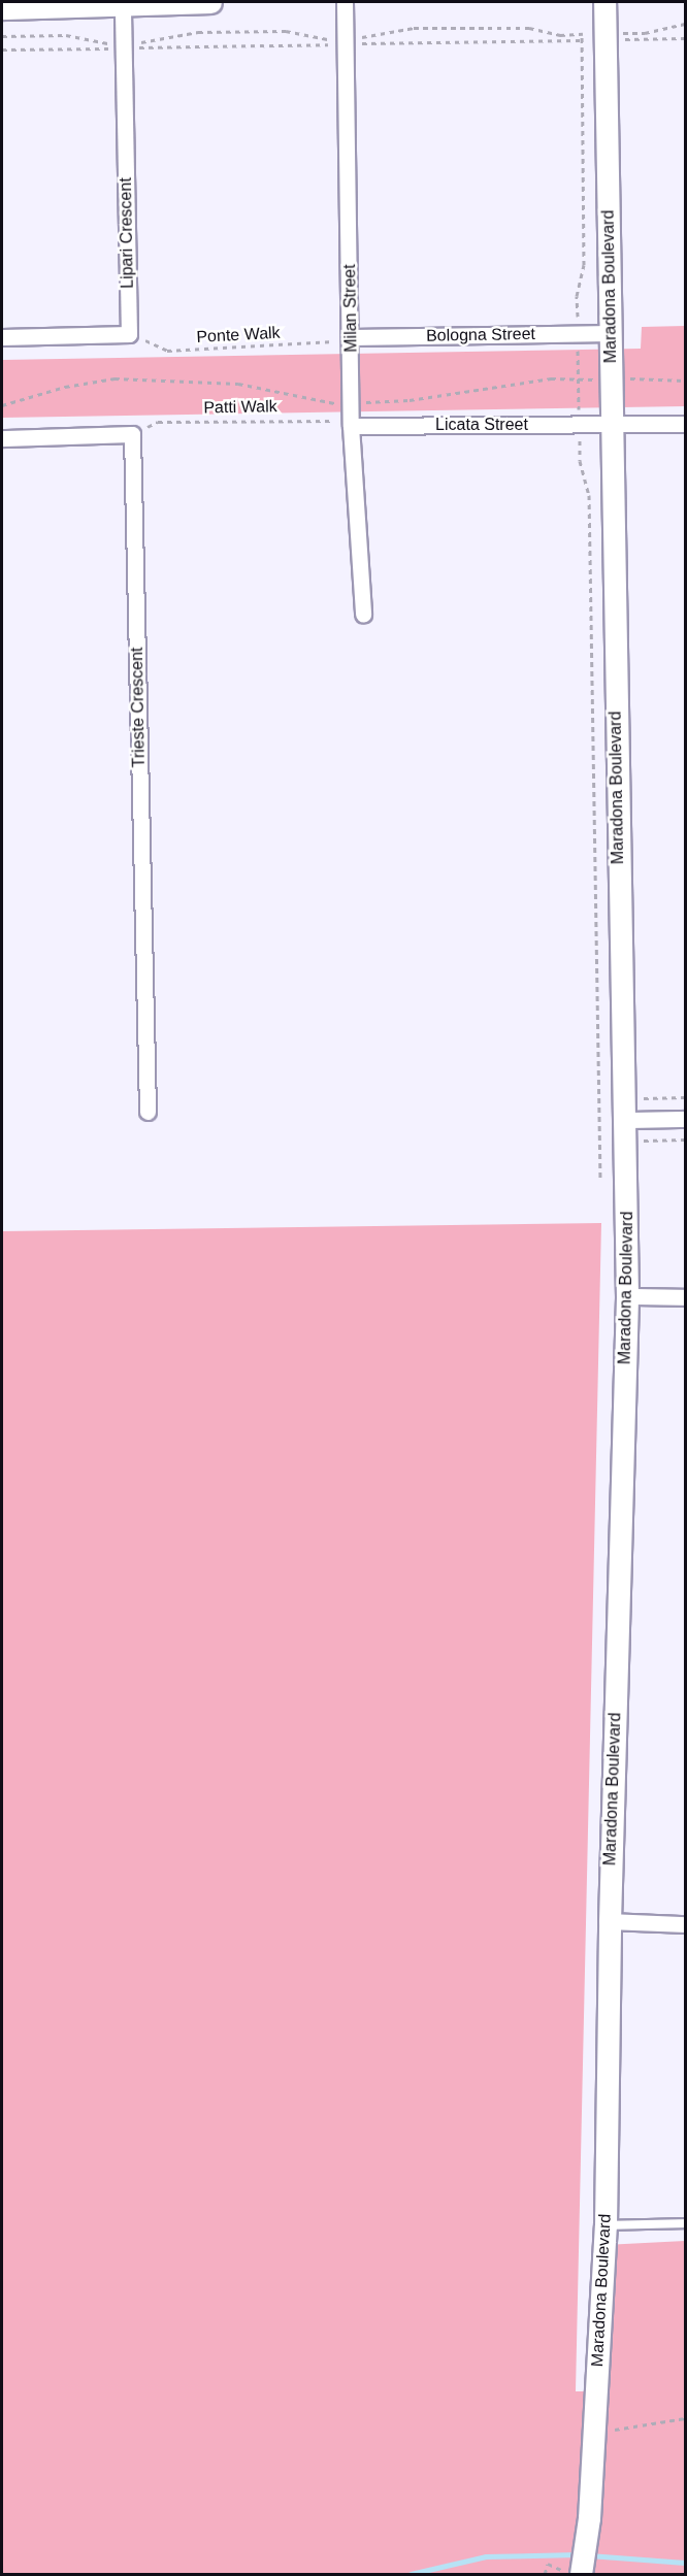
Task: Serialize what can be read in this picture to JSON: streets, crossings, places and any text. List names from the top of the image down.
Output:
{
  "streets": {
    "street": [
      "Lipari Crescent",
      "Maradona Boulevard",
      "Milan Street",
      "Bologna Street",
      "Licata Street",
      "Trieste Crescent"
    ],
    "path": ["Ponte Walk", "Patti Walk"]
  },
  "crossings": [
    ["Lipari Crescent", "Ponte Walk"],
    ["Maradona Boulevard", "Bologna Street"],
    ["Maradona Boulevard", "Licata Street"],
    ["Milan Street", "Ponte Walk"],
    ["Milan Street", "Bologna Street"],
    ["Milan Street", "Patti Walk"],
    ["Milan Street", "Licata Street"],
    ["Ponte Walk", "Bologna Street"],
    ["Patti Walk", "Licata Street"],
    ["Patti Walk", "Trieste Crescent"]
  ]
}
